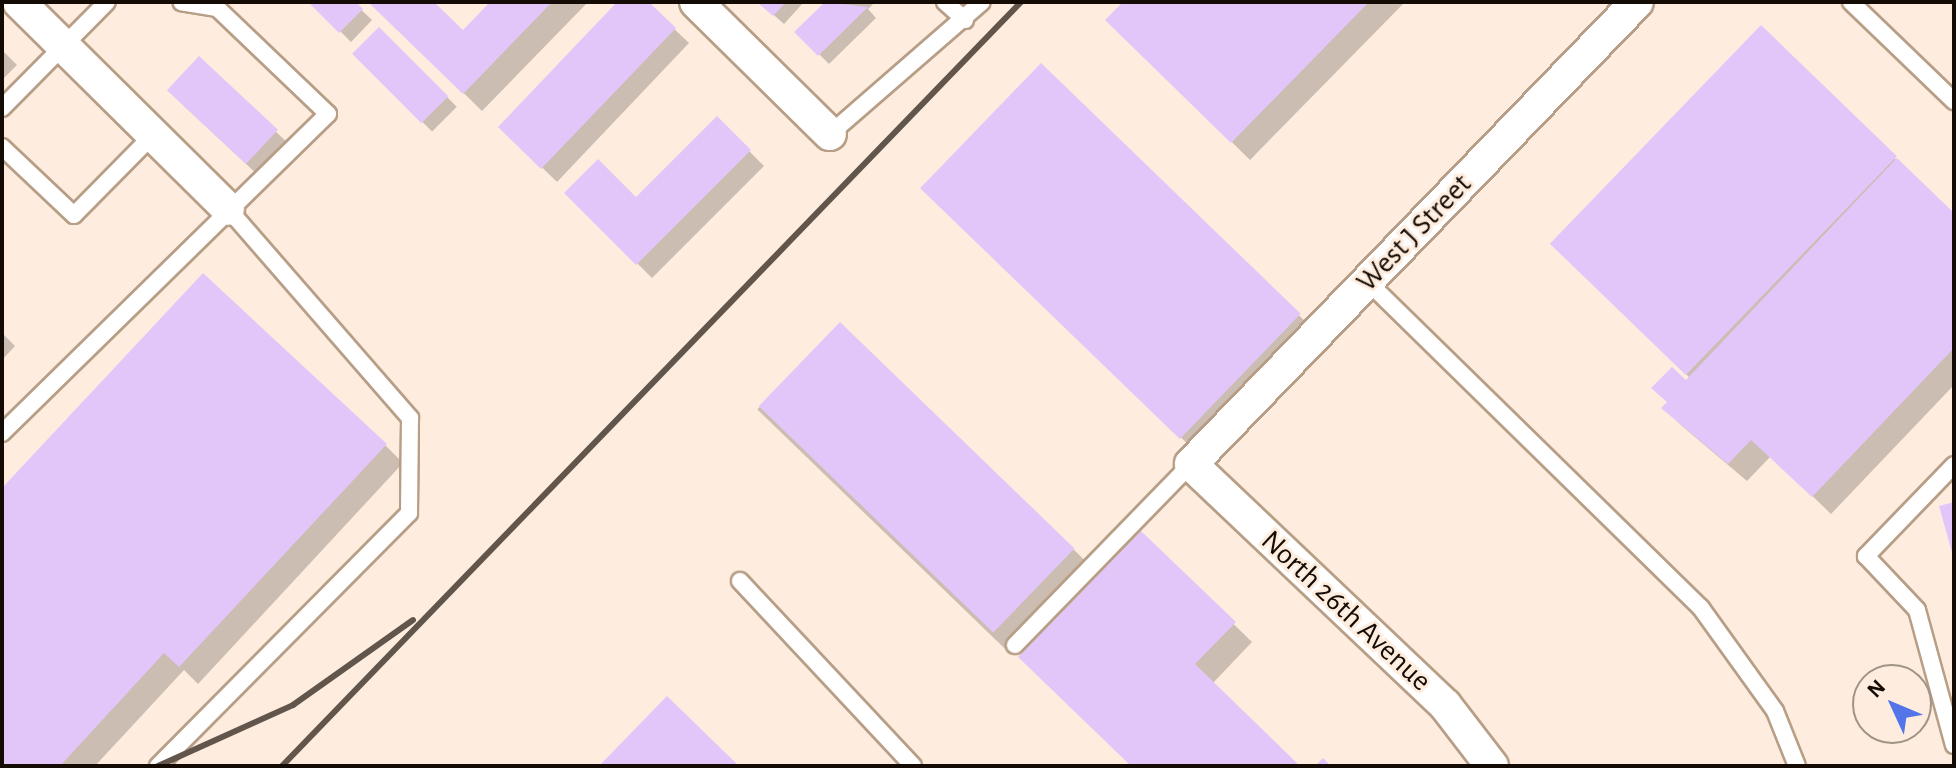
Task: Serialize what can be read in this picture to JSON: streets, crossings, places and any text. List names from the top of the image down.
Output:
{
  "streets": {
    "street": ["West J Street", "North 26th Avenue"]
  },
  "crossings": [
    ["West J Street", "North 26th Avenue"]
  ],
  "north": "top left"
}
